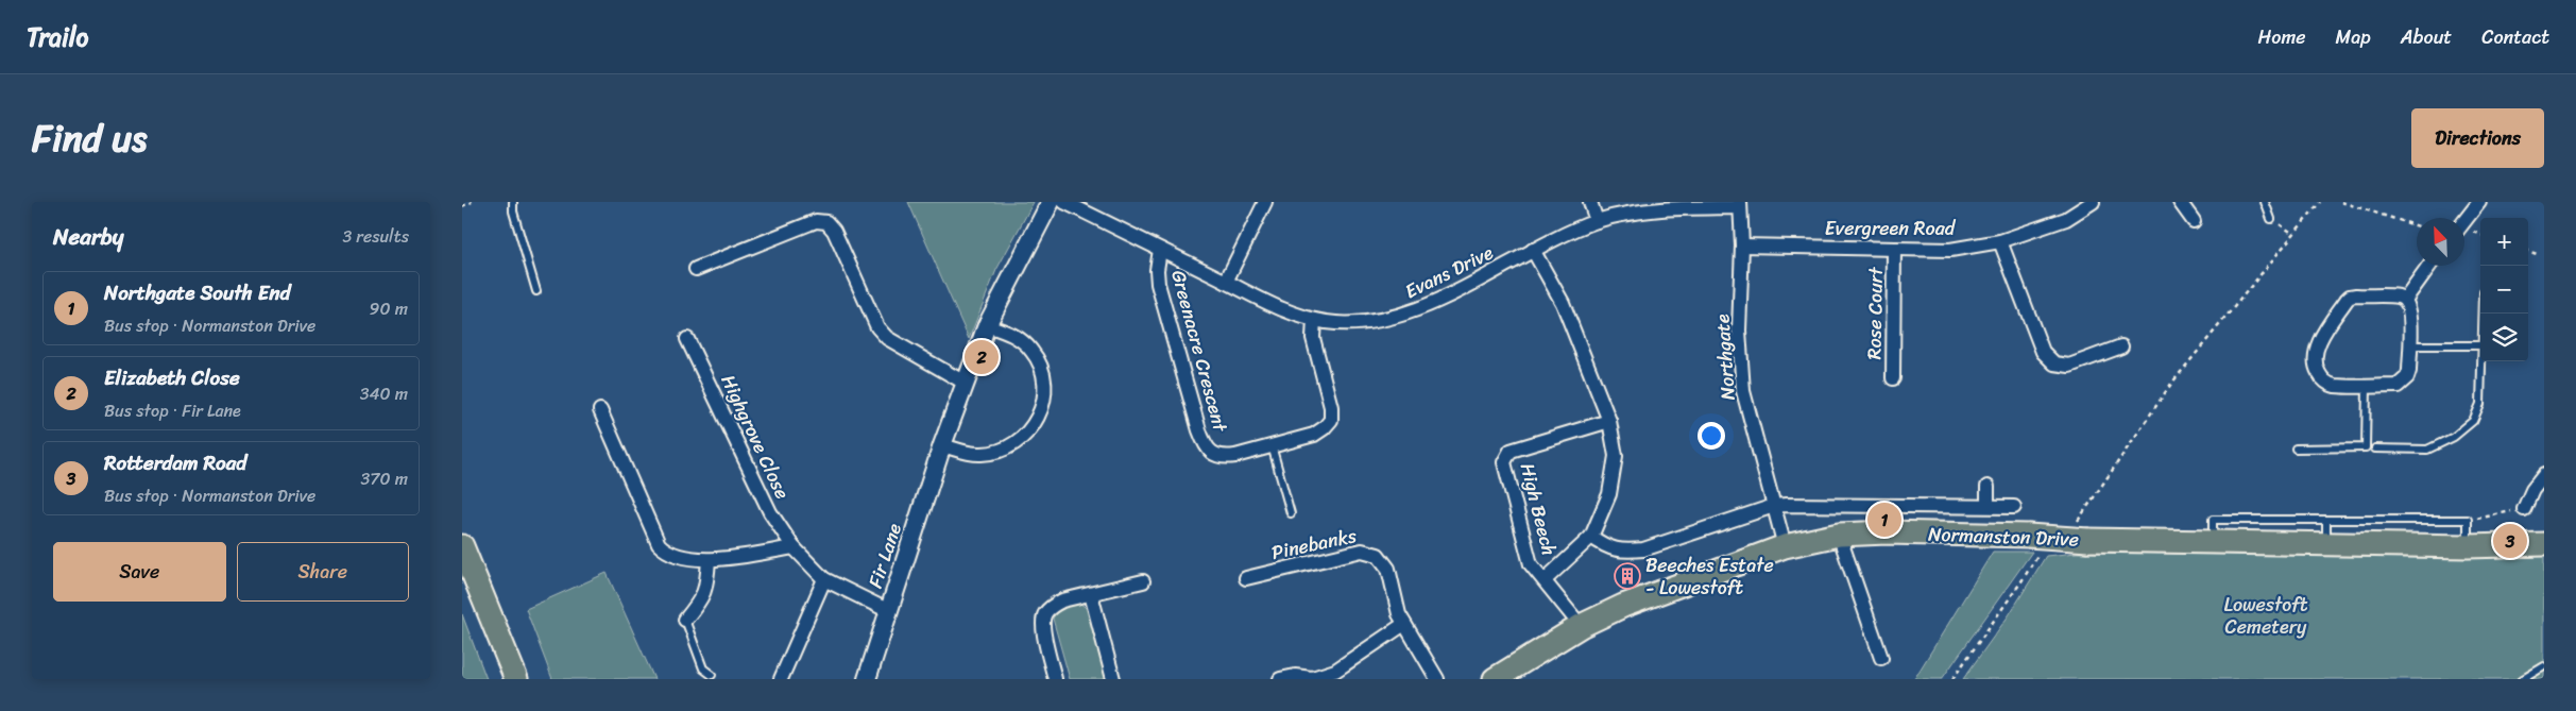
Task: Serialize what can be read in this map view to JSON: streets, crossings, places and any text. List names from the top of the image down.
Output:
{
  "streets": {
    "main road": ["Normanston Drive"],
    "street": [
      "Evergreen Road",
      "Evans Drive",
      "Rose Court",
      "Greenacre Crescent",
      "Northgate",
      "Highgrove Close",
      "High Beech",
      "Pinebanks",
      "Fir Lane"
    ]
  },
  "crossings": [
    ["Evergreen Road", "Rose Court"],
    ["Evergreen Road", "Northgate"],
    ["Evans Drive", "Greenacre Crescent"],
    ["Evans Drive", "Northgate"],
    ["Evans Drive", "High Beech"],
    ["Northgate", "Normanston Drive"],
    ["Highgrove Close", "Fir Lane"],
    ["High Beech", "Normanston Drive"]
  ],
  "parks": ["Lowestoft Cemetery"],
  "places": {
    "building": ["Beeches Estate - Lowestoft"]
  },
  "north": "top left",
  "page": {
    "header": "Trailo",
    "nav": [
      "Home",
      "Map",
      "About",
      "Contact"
    ],
    "title": "Find us",
    "buttons": [
      "Directions",
      ["Save", "Share"]
    ],
    "heading": ["Nearby", "3 results"],
    "map_buttons": ["+", "−"],
    "list": [
      {
        "mark": "1",
        "name": "Northgate South End",
        "note": "Bus stop · Normanston Drive",
        "value": "90 m"
      },
      {
        "mark": "2",
        "name": "Elizabeth Close",
        "note": "Bus stop · Fir Lane",
        "value": "340 m"
      },
      {
        "mark": "3",
        "name": "Rotterdam Road",
        "note": "Bus stop · Normanston Drive",
        "value": "370 m"
      }
    ],
    "pins": ["2", "1", "3"]
  }
}
